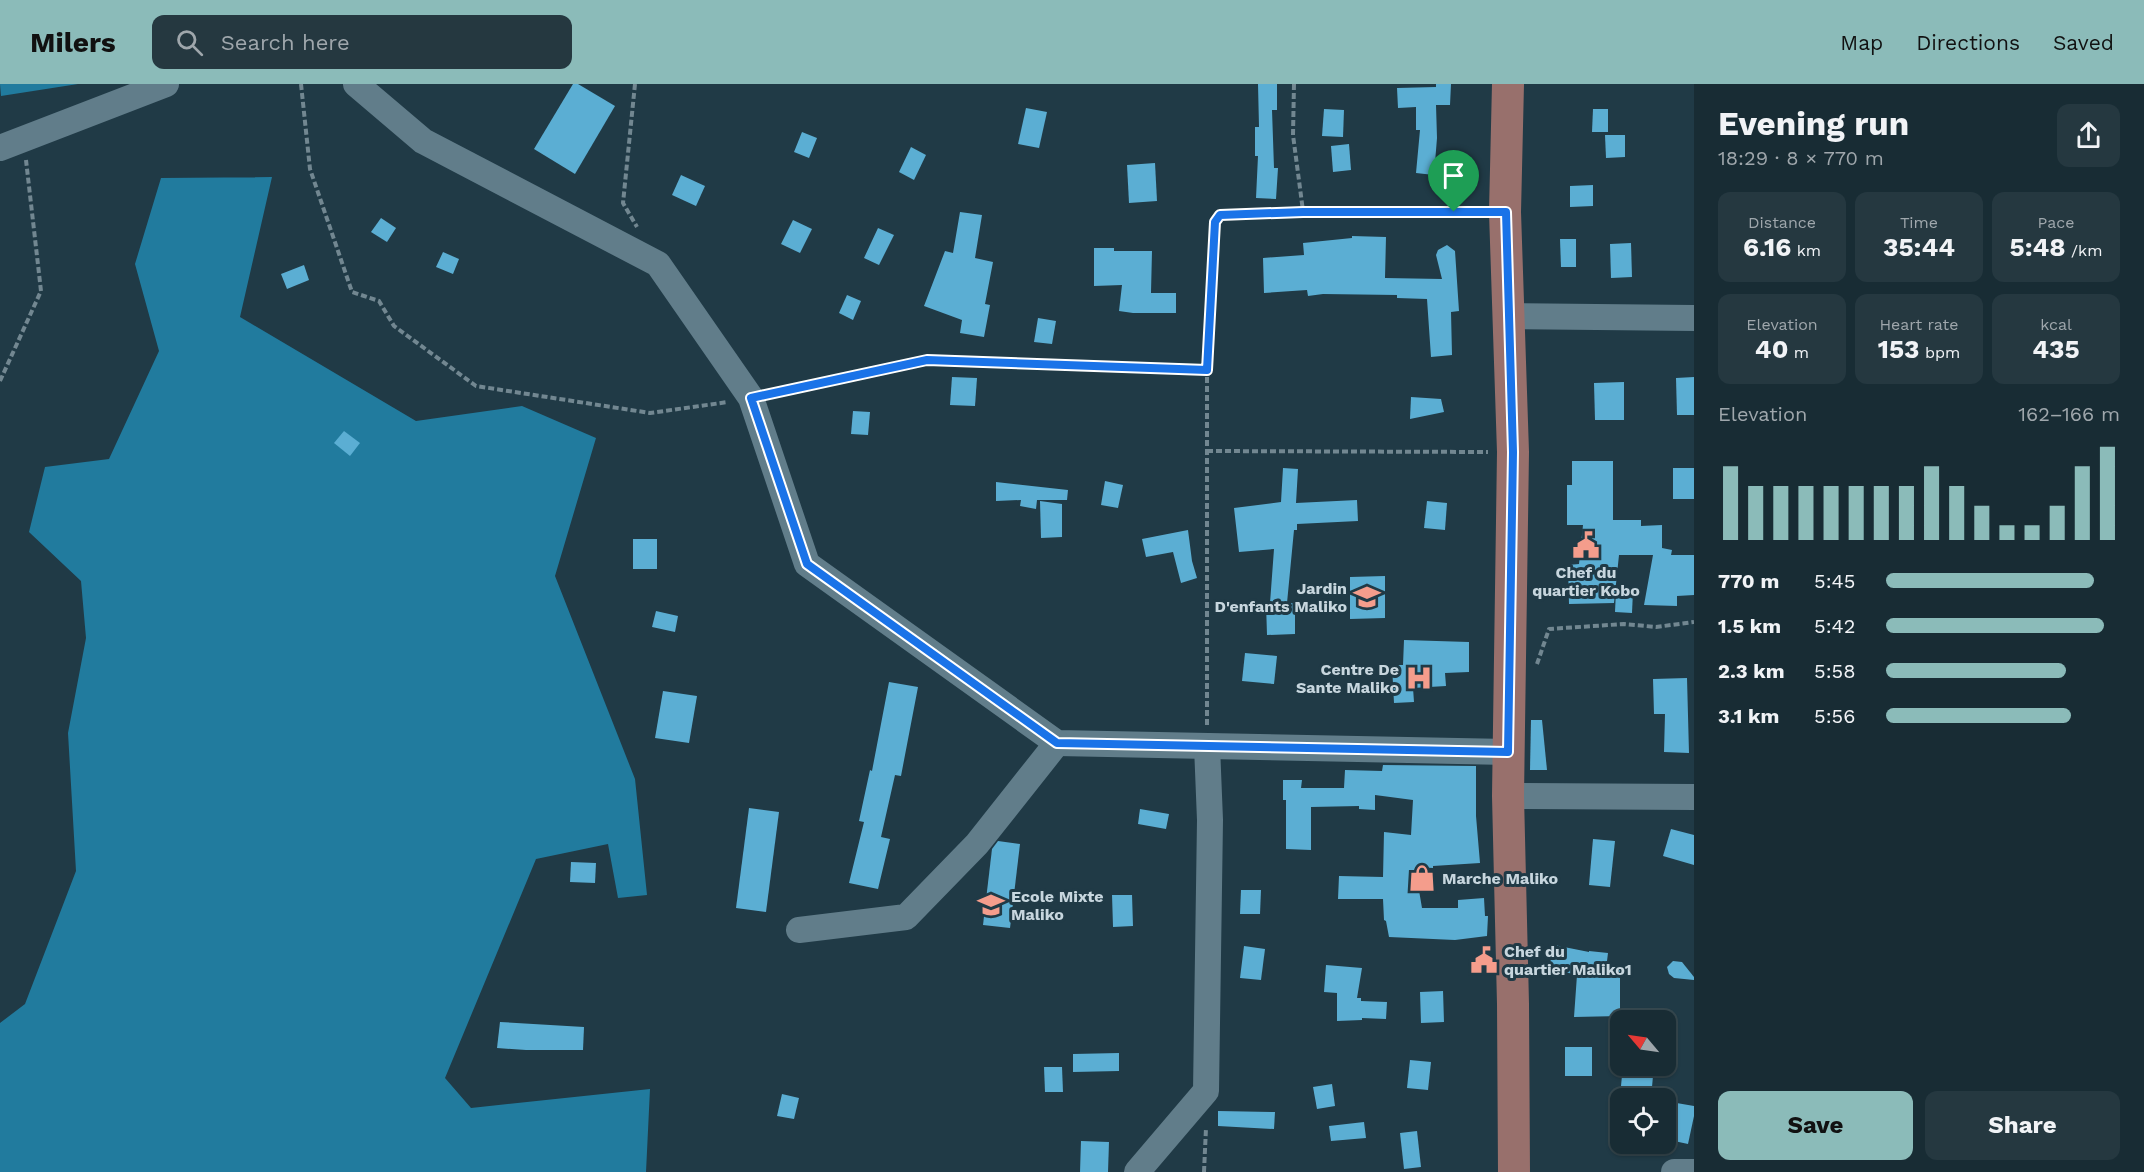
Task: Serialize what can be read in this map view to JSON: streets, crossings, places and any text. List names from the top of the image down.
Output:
{
  "places": {
    "public building": ["Chef du quartier Kobo", "Chef du quartier Maliko1"],
    "school or university": ["Jardin D'enfants Maliko", "Ecole Mixte Maliko"],
    "hospital": ["Centre De Sante Maliko"],
    "shop": ["Marche Maliko"]
  },
  "north": "top left",
  "page": {
    "header": "Milers",
    "search": "Search here",
    "nav": ["Map", "Directions", "Saved"],
    "heading": ["Evening run", "18:29 · 8 × 770 m"],
    "stats": [
      ["Distance", "6.16 km"],
      ["Time", "35:44"],
      ["Pace", "5:48 /km"],
      ["Elevation", "40 m"],
      ["Heart rate", "153 bpm"],
      ["kcal", "435"]
    ],
    "chart": ["Elevation", "162–166 m"],
    "list": [
      {
        "name": "770 m",
        "note": "5:45"
      },
      {
        "name": "1.5 km",
        "note": "5:42"
      },
      {
        "name": "2.3 km",
        "note": "5:58"
      },
      {
        "name": "3.1 km",
        "note": "5:56"
      }
    ],
    "buttons": ["Save", "Share"]
  }
}
